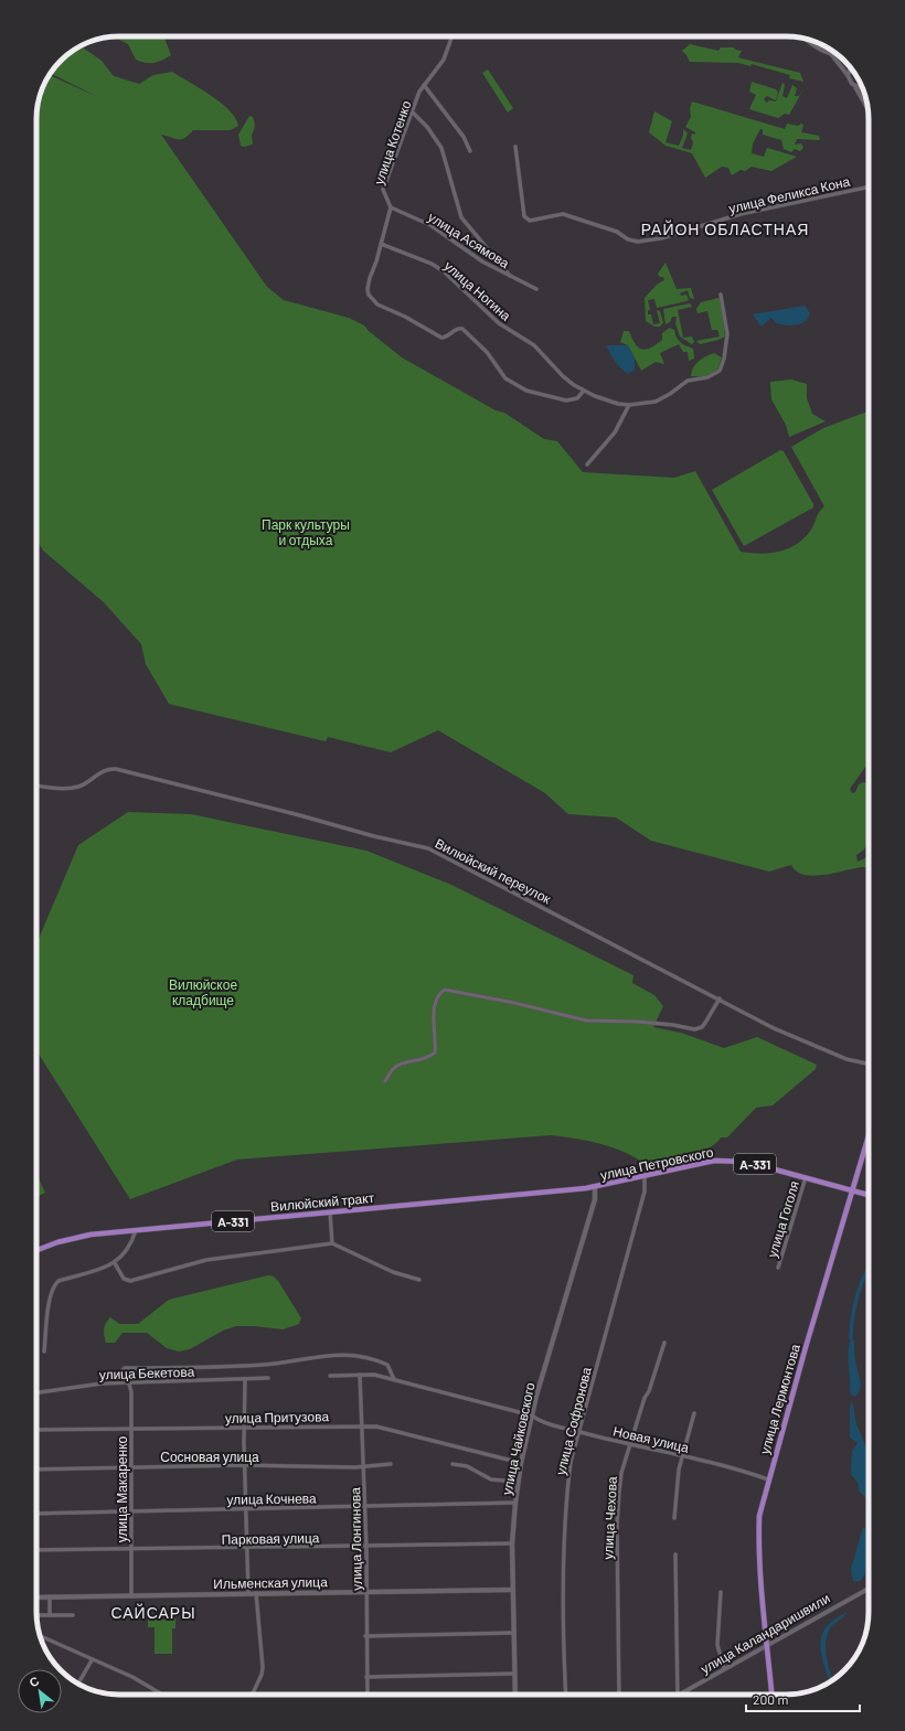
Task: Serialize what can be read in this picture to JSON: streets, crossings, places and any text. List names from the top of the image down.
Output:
{
  "streets": {
    "main road": [
      "улица Петровского",
      "А-331",
      "Вилюйский тракт",
      "улица Лермонтова",
      "улица Чайковского",
      "Ильменская улица"
    ],
    "street": [
      "улица Котенко",
      "улица Феликса Кона",
      "улица Асямова",
      "улица Ногина",
      "Вилюйский переулок",
      "улица Гоголя",
      "улица Бекетова",
      "улица Притузова",
      "улица Софронова",
      "Новая улица",
      "Сосновая улица",
      "улица Макаренко",
      "улица Кочнева",
      "улица Чехова",
      "Парковая улица",
      "улица Лонгинова",
      "улица Каландаришвили"
    ]
  },
  "crossings": [
    ["улица Котенко", "улица Асямова"],
    ["улица Петровского", "Вилюйский тракт"],
    ["улица Петровского", "улица Гоголя"],
    ["улица Петровского", "улица Лермонтова"],
    ["улица Петровского", "улица Софронова"],
    ["улица Петровского", "улица Чайковского"],
    ["Вилюйский тракт", "улица Чайковского"],
    ["улица Бекетова", "улица Макаренко"],
    ["улица Лермонтова", "Новая улица"],
    ["улица Лермонтова", "улица Каландаришвили"],
    ["улица Притузова", "улица Чайковского"],
    ["улица Притузова", "улица Макаренко"],
    ["улица Притузова", "улица Лонгинова"],
    ["улица Софронова", "Новая улица"],
    ["улица Чайковского", "Новая улица"],
    ["улица Чайковского", "улица Кочнева"],
    ["улица Чайковского", "Парковая улица"],
    ["улица Чайковского", "Ильменская улица"],
    ["Новая улица", "улица Чехова"],
    ["Сосновая улица", "улица Макаренко"],
    ["Сосновая улица", "улица Лонгинова"],
    ["улица Макаренко", "улица Кочнева"],
    ["улица Макаренко", "Парковая улица"],
    ["улица Макаренко", "Ильменская улица"],
    ["улица Кочнева", "улица Лонгинова"],
    ["Парковая улица", "улица Лонгинова"],
    ["улица Лонгинова", "Ильменская улица"]
  ],
  "districts": ["РАЙОН ОБЛАСТНАЯ", "САЙСАРЫ"],
  "parks": ["Парк культуры и отдыха", "Вилюйское кладбище"],
  "scale_bar": "200 m",
  "north": "top left"
}
